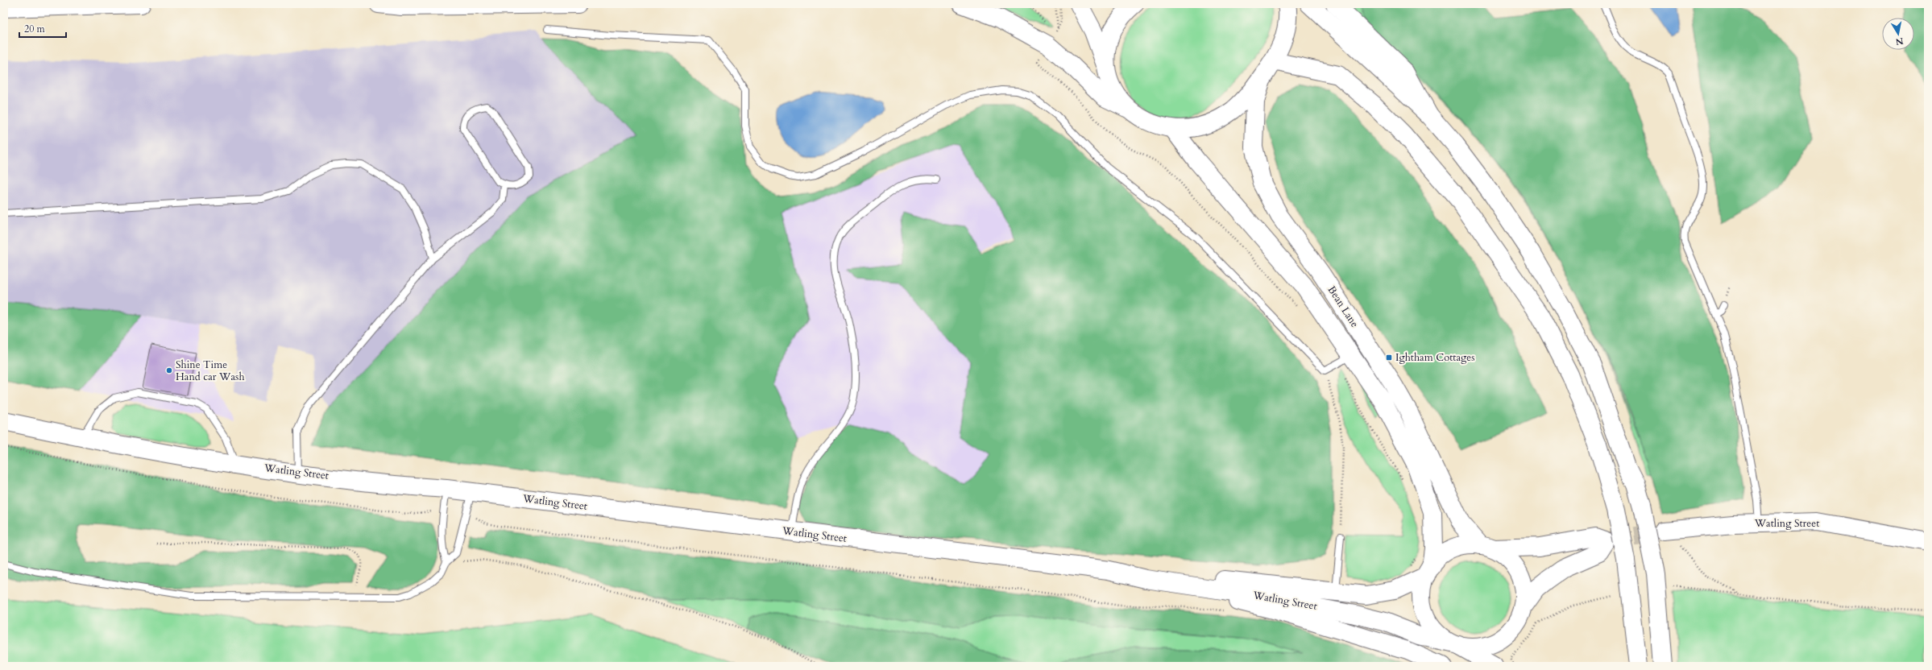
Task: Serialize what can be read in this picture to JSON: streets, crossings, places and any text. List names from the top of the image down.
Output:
{
  "streets": {
    "main road": ["Bean Lane", "Watling Street"]
  },
  "crossings": [
    ["Bean Lane", "Watling Street"]
  ],
  "places": {
    "transit": ["Ightham Cottages"],
    "other": ["Shine Time Hand car Wash"]
  },
  "scale_bar": "20 m",
  "north": "bottom"
}
